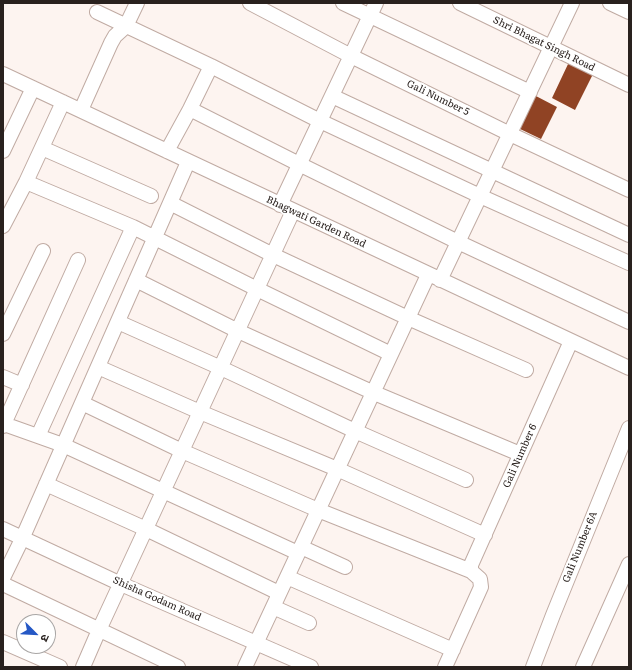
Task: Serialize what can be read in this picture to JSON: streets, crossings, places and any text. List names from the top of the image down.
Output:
{
  "streets": {
    "street": [
      "Shri Bhagat Singh Road",
      "Gali Number 5",
      "Bhagwati Garden Road",
      "Gali Number 6",
      "Gali Number 6A",
      "Shisha Godam Road"
    ]
  },
  "crossings": [
    ["Bhagwati Garden Road", "Gali Number 6"]
  ],
  "north": "bottom right"
}
